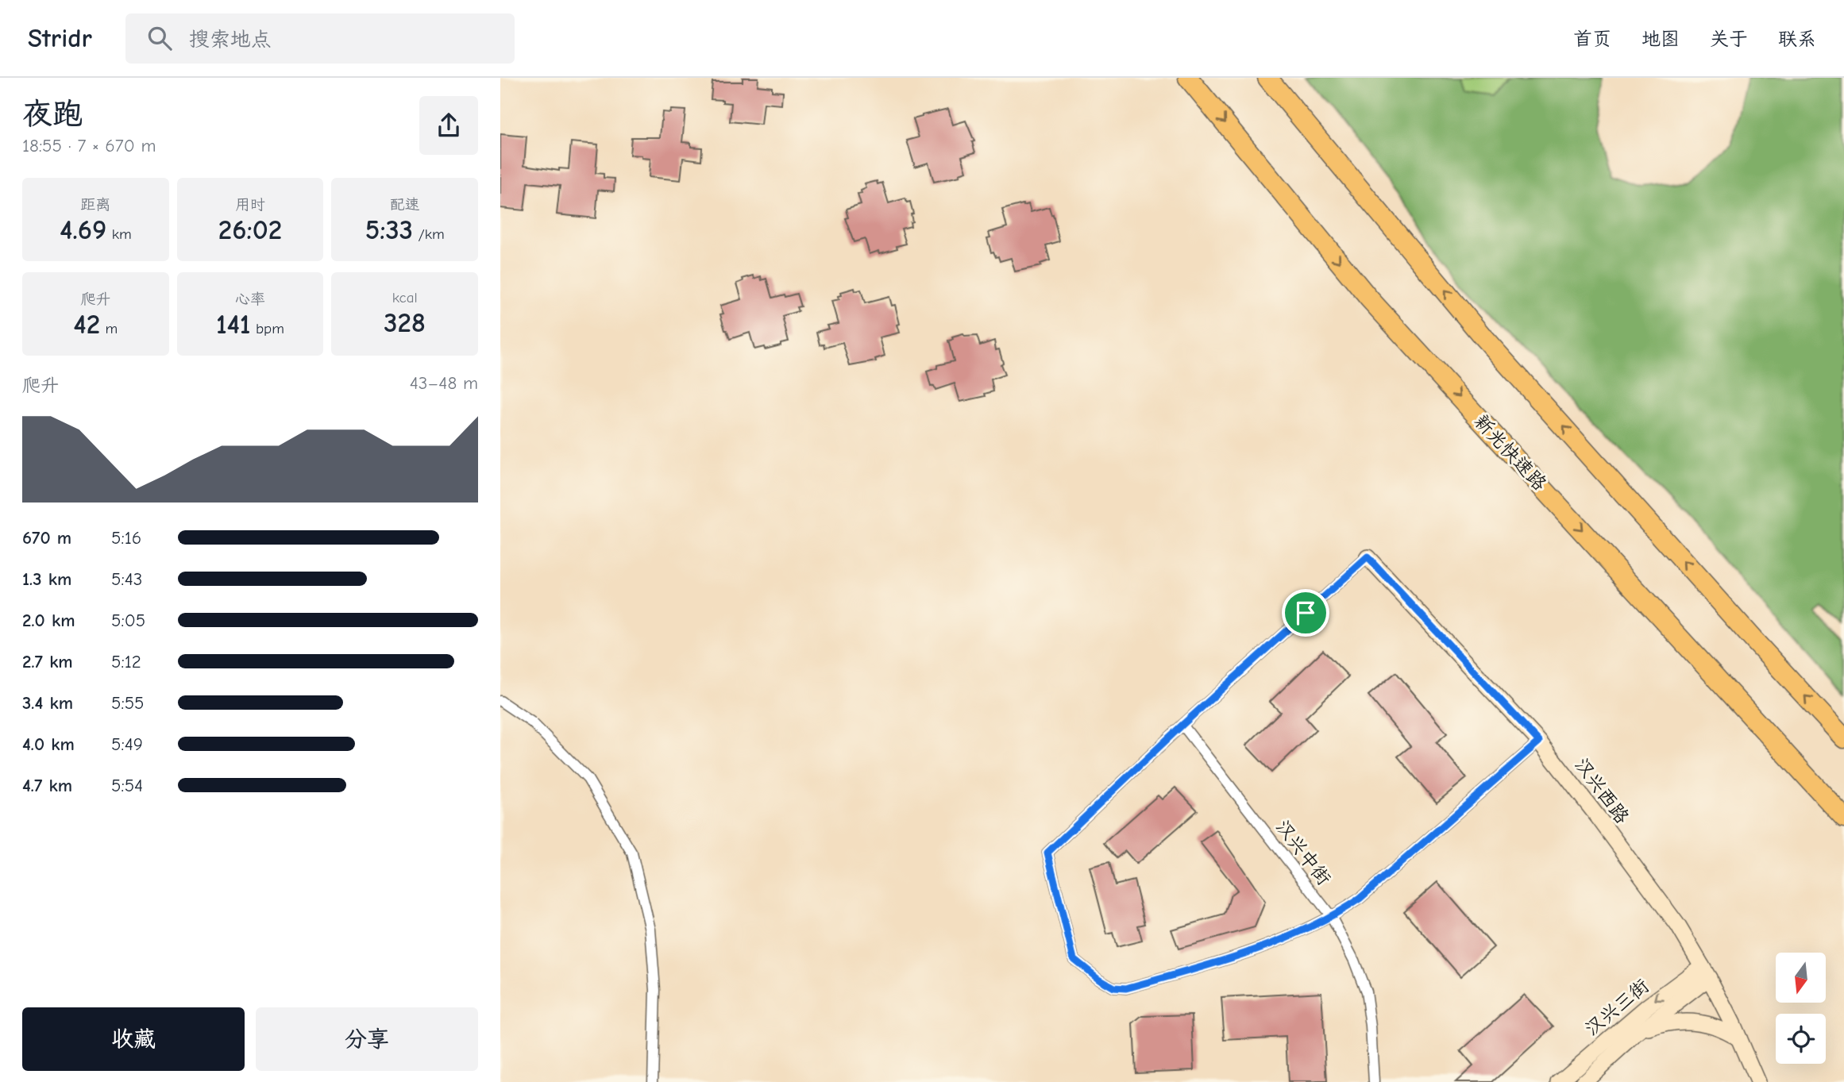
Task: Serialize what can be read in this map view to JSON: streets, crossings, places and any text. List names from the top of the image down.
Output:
{
  "streets": {
    "highway": ["新光快速路"],
    "street": ["汉兴西路", "汉兴中街", "汉兴三街"]
  },
  "crossings": [
    ["汉兴西路", "汉兴三街"]
  ],
  "north": "bottom",
  "page": {
    "header": "Stridr",
    "search": "搜索地点",
    "nav": [
      "首页",
      "地图",
      "关于",
      "联系"
    ],
    "heading": ["夜跑", "18:55 · 7 × 670 m"],
    "stats": [
      ["距离", "4.69 km"],
      ["用时", "26:02"],
      ["配速", "5:33 /km"],
      ["爬升", "42 m"],
      ["心率", "141 bpm"],
      ["kcal", "328"]
    ],
    "chart": ["爬升", "43–48 m"],
    "list": [
      {
        "name": "670 m",
        "note": "5:16"
      },
      {
        "name": "1.3 km",
        "note": "5:43"
      },
      {
        "name": "2.0 km",
        "note": "5:05"
      },
      {
        "name": "2.7 km",
        "note": "5:12"
      },
      {
        "name": "3.4 km",
        "note": "5:55"
      },
      {
        "name": "4.0 km",
        "note": "5:49"
      },
      {
        "name": "4.7 km",
        "note": "5:54"
      }
    ],
    "buttons": ["收藏", "分享"]
  }
}
